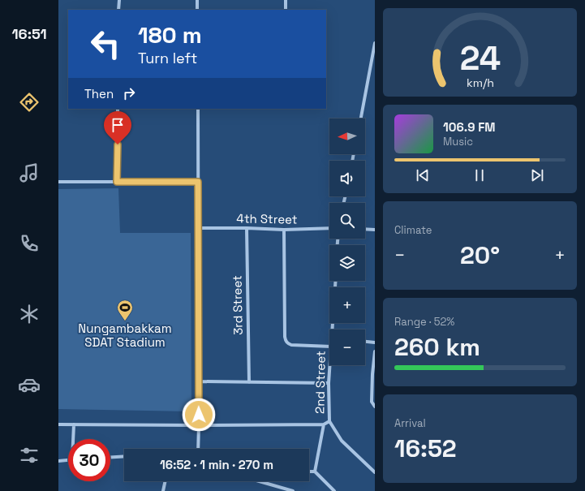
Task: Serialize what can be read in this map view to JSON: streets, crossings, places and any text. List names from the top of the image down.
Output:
{
  "streets": {
    "street": ["4th Street", "3rd Street", "2nd Street"]
  },
  "crossings": [
    ["4th Street", "3rd Street"]
  ],
  "places": {
    "sports": ["Nungambakkam SDAT Stadium"]
  },
  "north": "left",
  "page": {
    "tabs": "16:51",
    "turn": ["180 m", "Turn left"],
    "then": "Then",
    "song": ["106.9 FM", "Music"],
    "map_buttons": ["+", "−"],
    "tile": [
      "Climate",
      ["Range · 52%", "260 km"],
      ["Arrival", "16:52"]
    ],
    "heat": ["−", "20°", "+"],
    "limit": "30",
    "trip": "16:52 · 1 min · 270 m",
    "gauge": ["24", "km/h"]
  }
}
